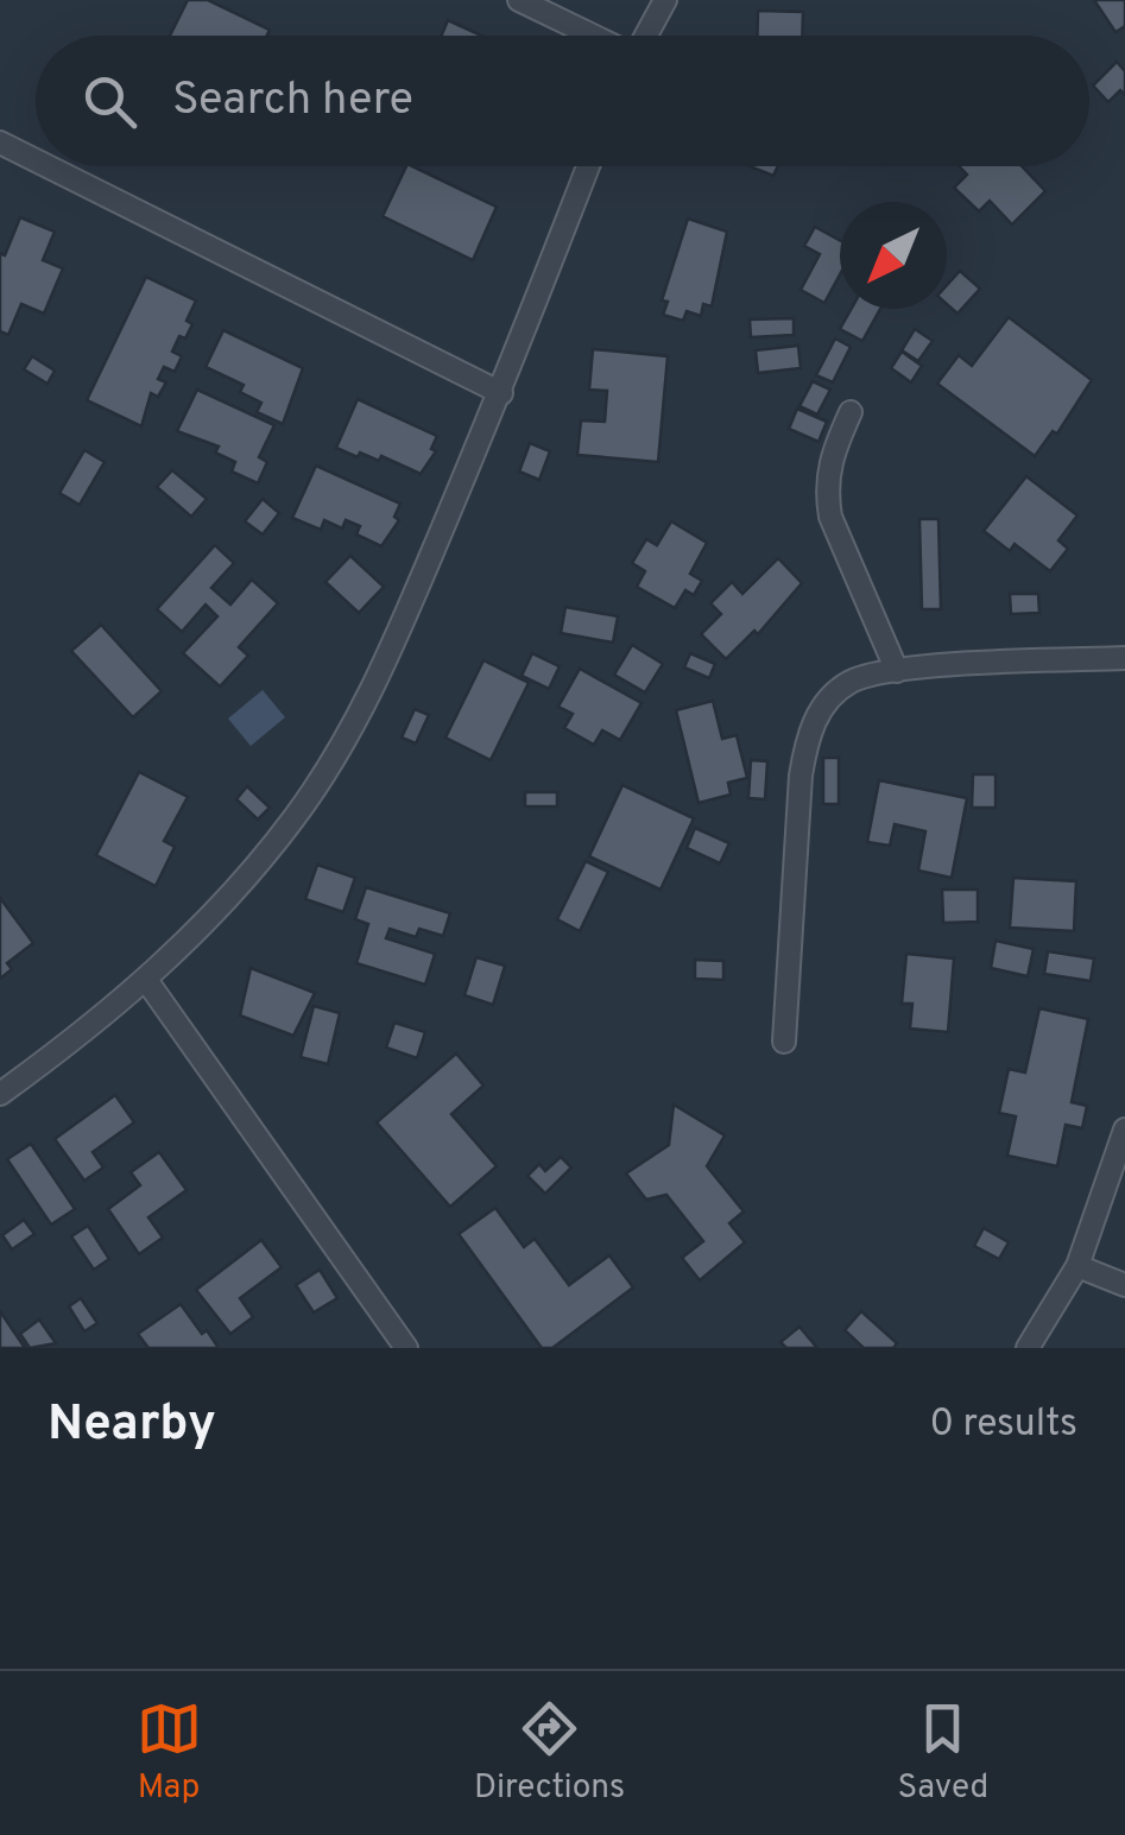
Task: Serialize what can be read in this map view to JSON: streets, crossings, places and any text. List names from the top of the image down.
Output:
{
  "north": "bottom left",
  "page": {
    "search": "Search here",
    "heading": ["Nearby", "0 results"],
    "nav": ["Map", "Directions", "Saved"]
  }
}
